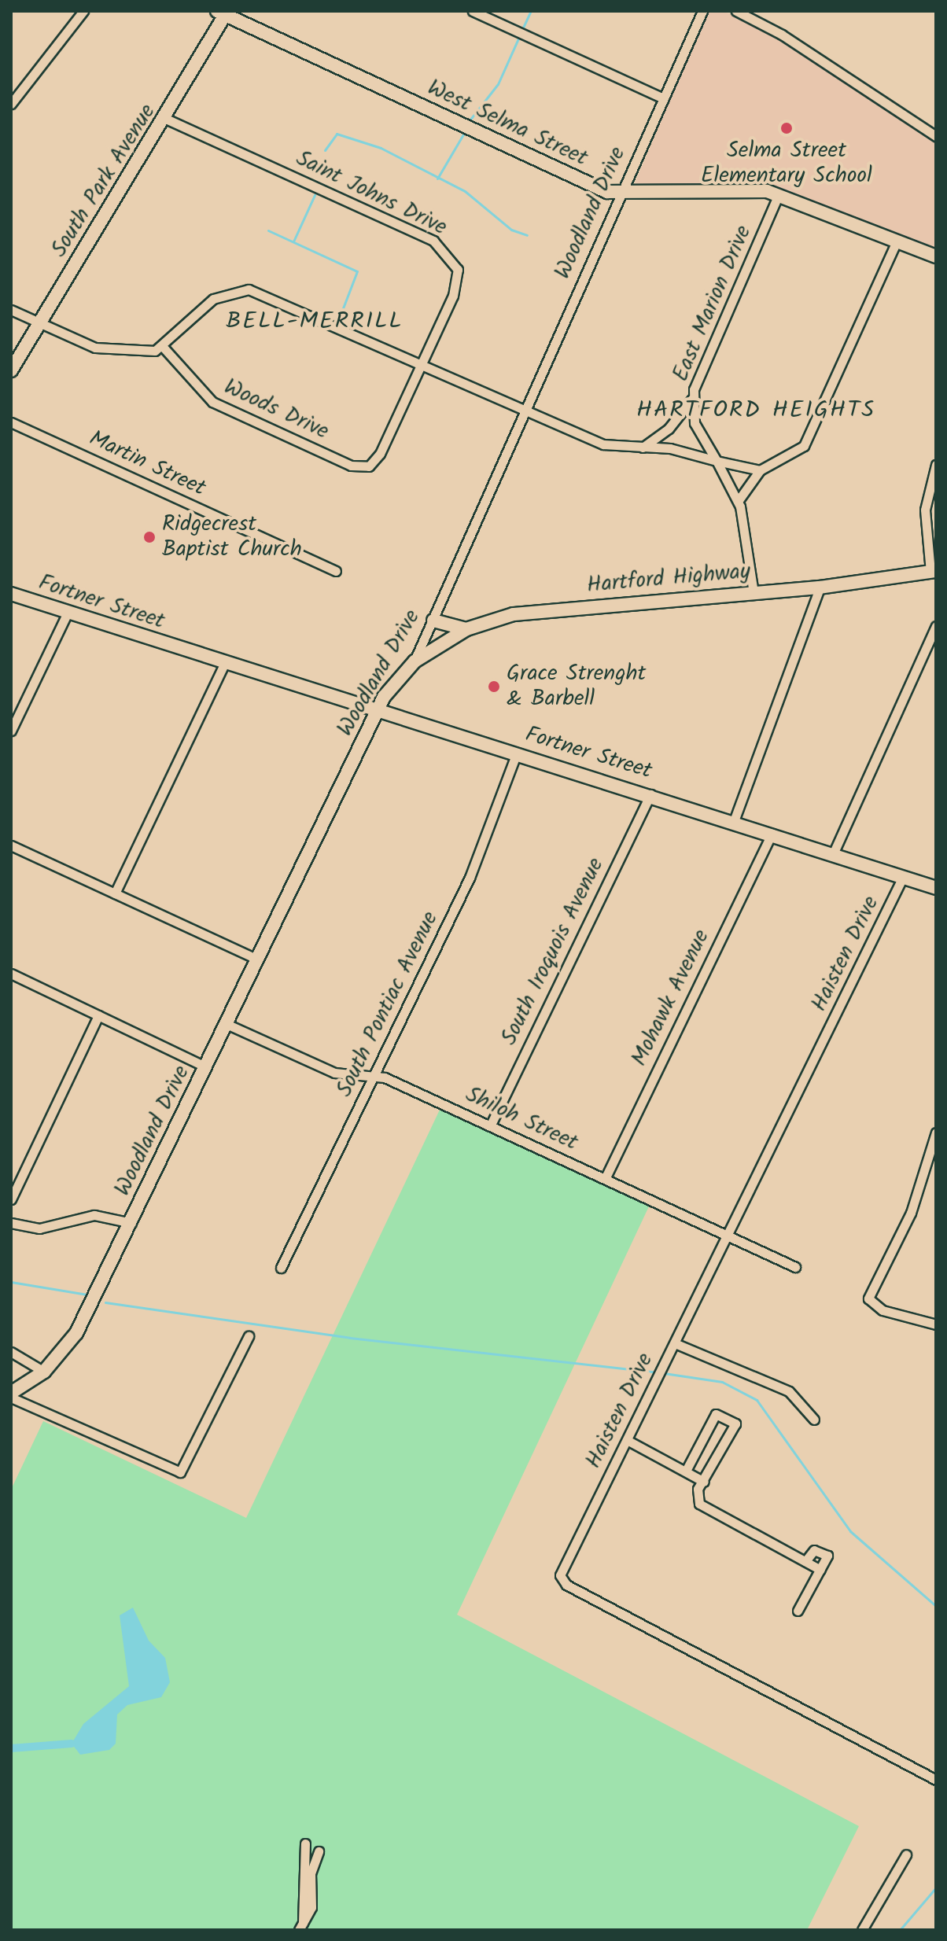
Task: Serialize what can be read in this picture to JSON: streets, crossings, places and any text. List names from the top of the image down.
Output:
{
  "streets": {
    "street": [
      "West Selma Street",
      "South Park Avenue",
      "Saint Johns Drive",
      "Woodland Drive",
      "East Marion Drive",
      "Woods Drive",
      "Martin Street",
      "Hartford Highway",
      "Fortner Street",
      "South Iroquois Avenue",
      "Haisten Drive",
      "Mohawk Avenue",
      "South Pontiac Avenue",
      "Shiloh Street"
    ]
  },
  "crossings": [
    ["West Selma Street", "South Park Avenue"],
    ["West Selma Street", "Woodland Drive"],
    ["West Selma Street", "East Marion Drive"],
    ["South Park Avenue", "Saint Johns Drive"],
    ["Saint Johns Drive", "Woods Drive"],
    ["Woodland Drive", "Hartford Highway"],
    ["Woodland Drive", "Fortner Street"],
    ["Woodland Drive", "Shiloh Street"],
    ["Fortner Street", "South Iroquois Avenue"],
    ["Fortner Street", "Haisten Drive"],
    ["Fortner Street", "Mohawk Avenue"],
    ["Fortner Street", "South Pontiac Avenue"],
    ["South Iroquois Avenue", "Shiloh Street"],
    ["Haisten Drive", "Shiloh Street"],
    ["Mohawk Avenue", "Shiloh Street"],
    ["South Pontiac Avenue", "Shiloh Street"]
  ],
  "districts": ["BELL-MERRILL", "HARTFORD HEIGHTS"],
  "places": ["Selma Street Elementary School", "Ridgecrest Baptist Church", "Grace Strenght & Barbell"]
}
